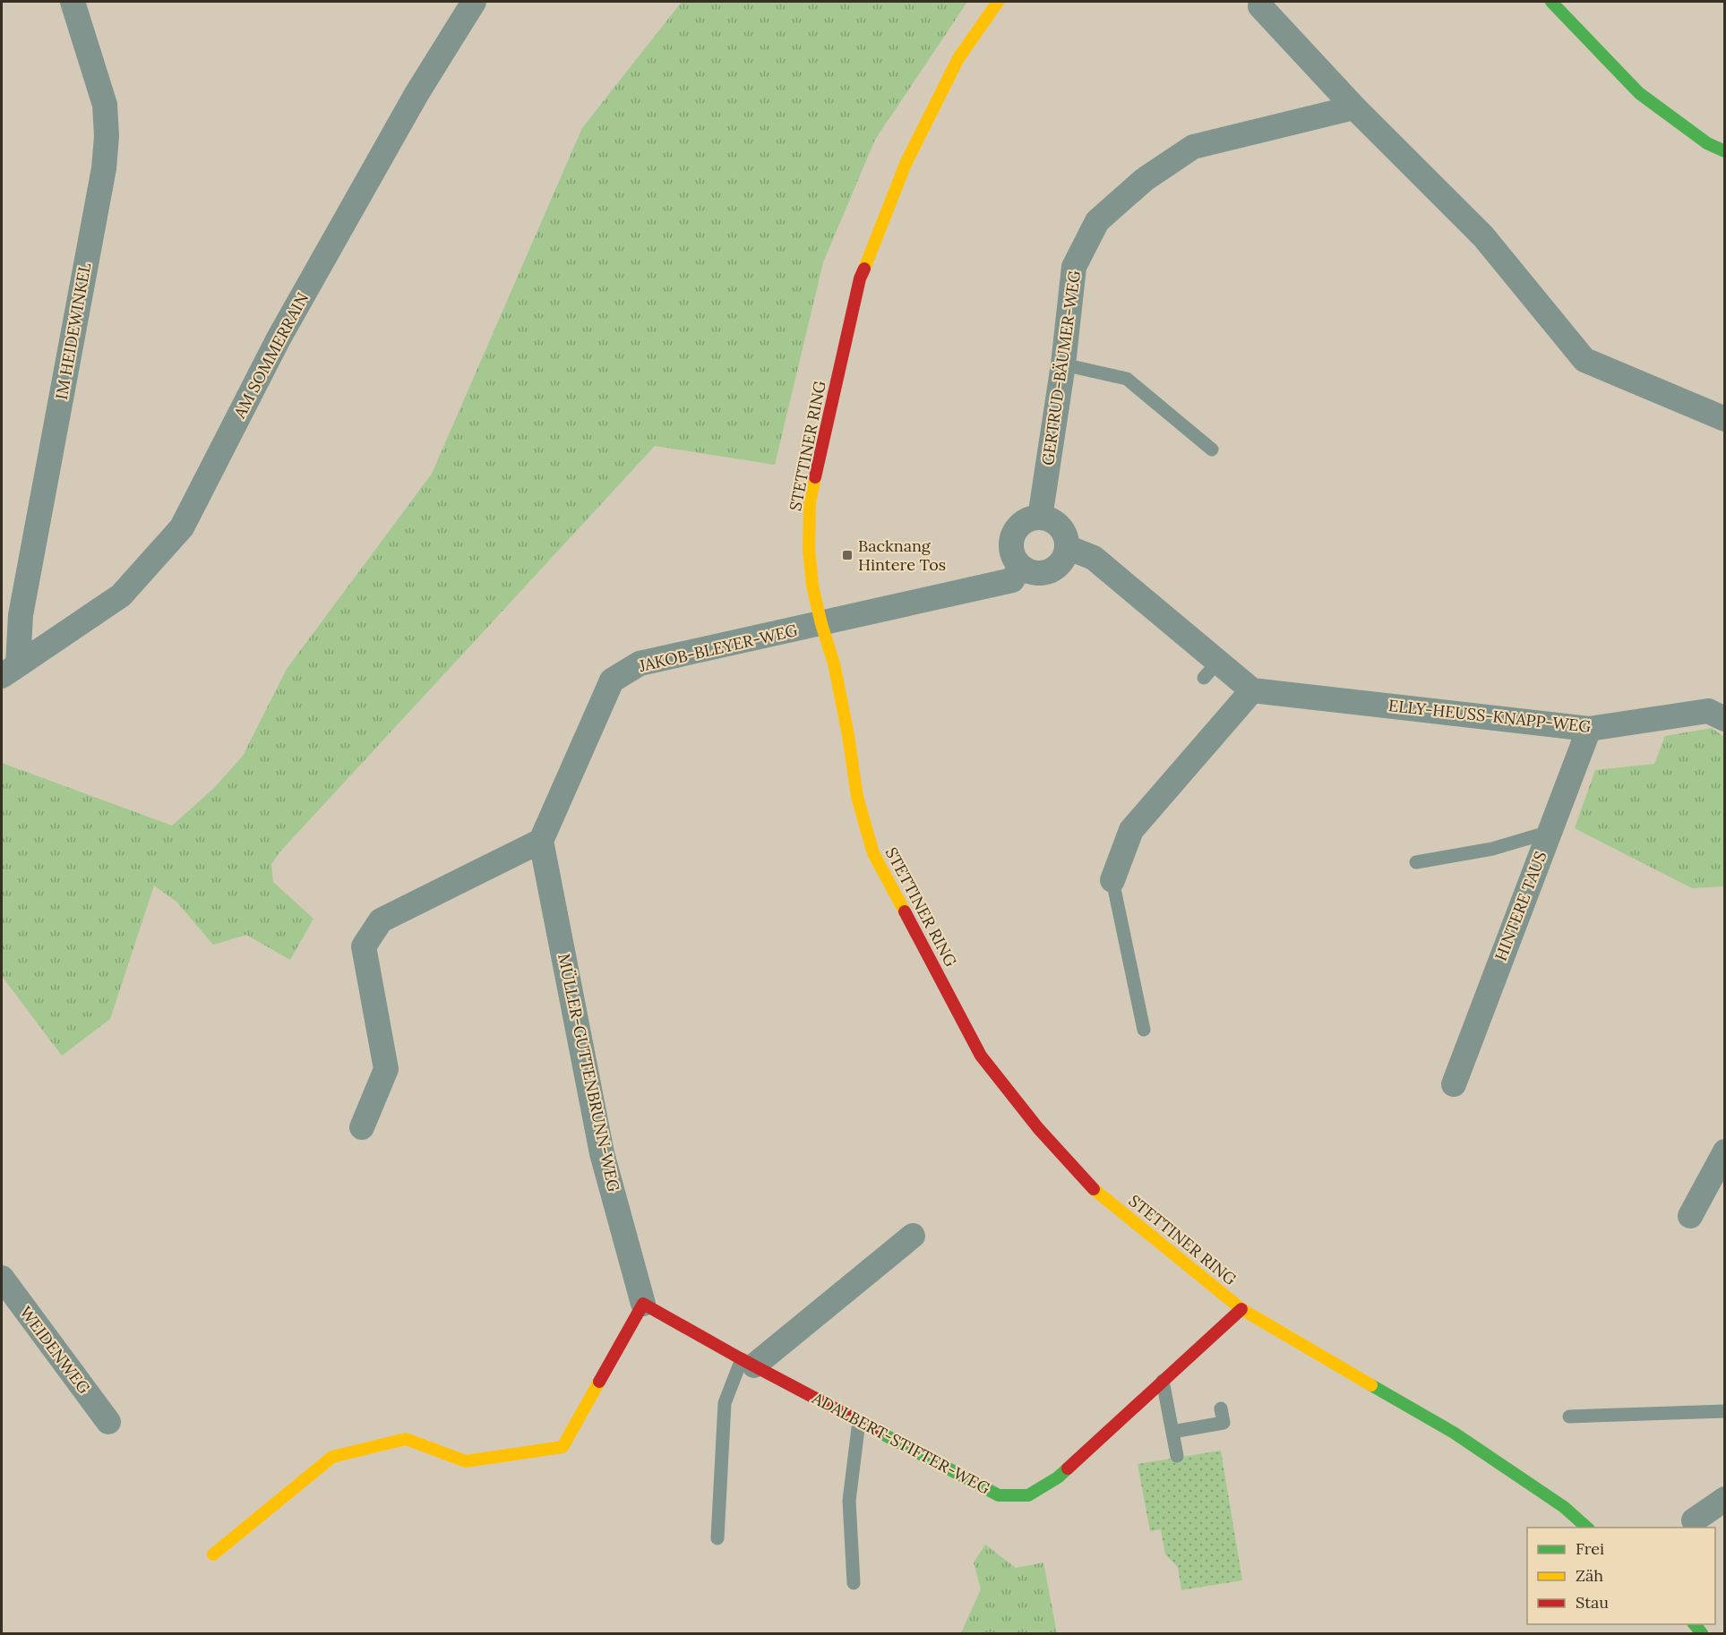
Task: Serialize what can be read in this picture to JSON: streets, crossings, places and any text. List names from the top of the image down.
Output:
{
  "streets": {
    "street": [
      "IM HEIDEWINKEL",
      "AM SOMMERRAIN",
      "GERTRUD-BÄUMER-WEG",
      "STETTINER RING",
      "JAKOB-BLEYER-WEG",
      "ELLY-HEUSS-KNAPP-WEG",
      "HINTERE TAUS",
      "MÜLLER-GUTTENBRUNN-WEG",
      "WEIDENWEG",
      "ADALBERT-STIFTER-WEG"
    ]
  },
  "crossings": [
    ["IM HEIDEWINKEL", "AM SOMMERRAIN"],
    ["STETTINER RING", "JAKOB-BLEYER-WEG"],
    ["STETTINER RING", "ADALBERT-STIFTER-WEG"],
    ["JAKOB-BLEYER-WEG", "MÜLLER-GUTTENBRUNN-WEG"],
    ["ELLY-HEUSS-KNAPP-WEG", "HINTERE TAUS"],
    ["MÜLLER-GUTTENBRUNN-WEG", "ADALBERT-STIFTER-WEG"]
  ],
  "places": {
    "transit": ["Backnang Hintere Tos"]
  },
  "legend": ["Frei", "Zäh", "Stau"]
}
